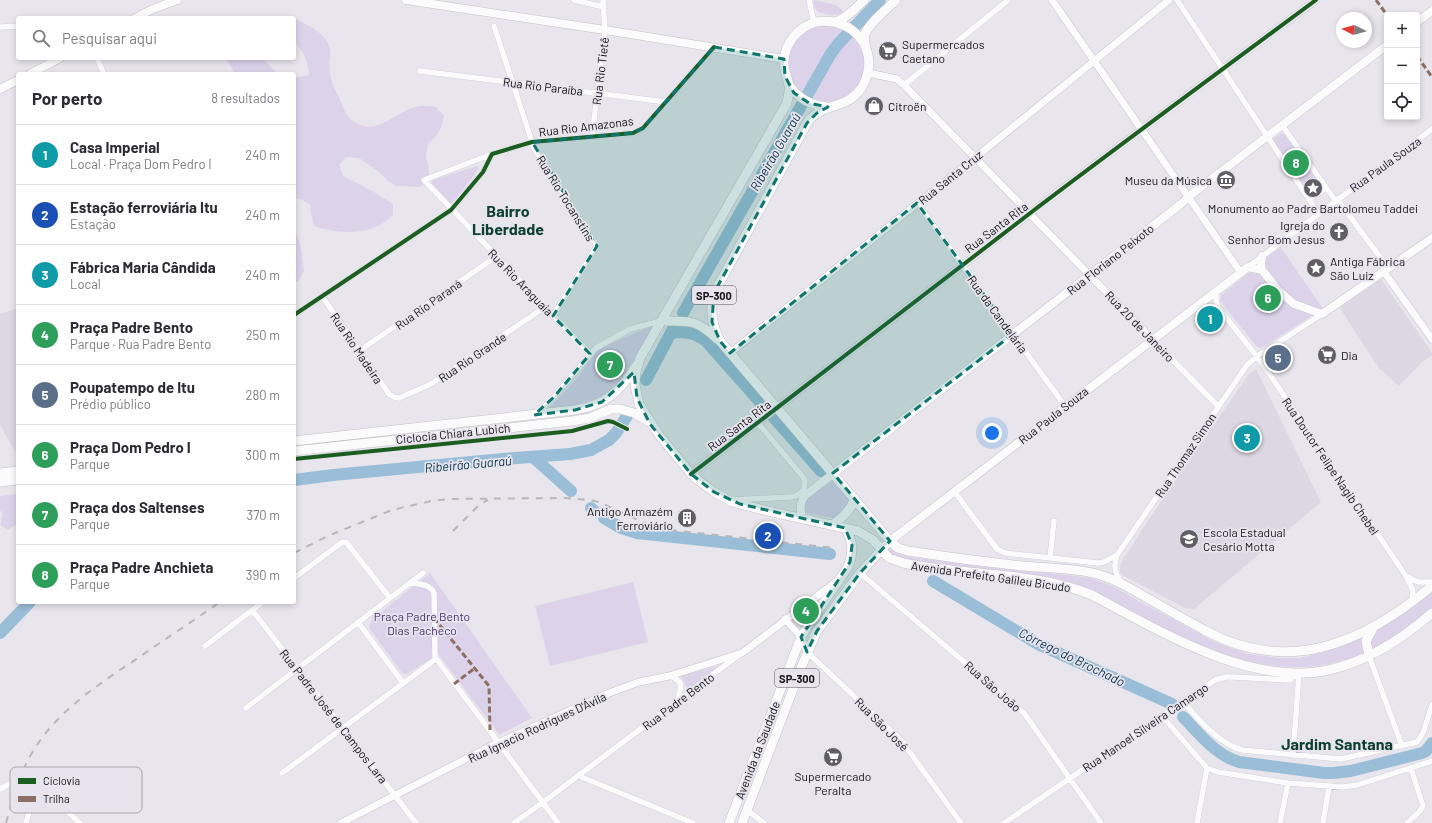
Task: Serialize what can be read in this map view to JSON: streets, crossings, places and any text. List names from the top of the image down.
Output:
{
  "streets": {
    "main road": [
      "Rua Paula Souza",
      "Rua Floriano Peixoto",
      "SP-300",
      "Avenida Prefeito Galileu Bicudo",
      "Avenida da Saudade"
    ],
    "street": [
      "Rua Rio Tietê",
      "Rua Rio Paraíba",
      "Rua Rio Amazonas",
      "Rua Santa Cruz",
      "Rua Rio Tocanstins",
      "Rua Santa Rita",
      "Rua Rio Araguaia",
      "Rua Rio Paraná",
      "Rua da Candelária",
      "Rua 20 de Janeiro",
      "Rua Rio Madeira",
      "Rua Rio Grande",
      "Rua Thomaz Simon",
      "Rua Doutor Felipe Nagib Chebel",
      "Rua São João",
      "Rua Padre Bento",
      "Rua Padre José de Campos Lara",
      "Rua São José",
      "Rua Ignacio Rodrigues D'Ávila",
      "Rua Manoel Silveira Camargo"
    ],
    "cycle path": ["Ciclocia Chiara Lubich"]
  },
  "crossings": [
    ["Rua Rio Tietê", "Rua Rio Paraíba"],
    ["Rua Rio Tietê", "Rua Rio Amazonas"],
    ["Rua Rio Paraíba", "Rua Rio Amazonas"],
    ["Rua Rio Paraíba", "Rua Rio Tocanstins"],
    ["Rua Rio Amazonas", "Rua Rio Tocanstins"],
    ["Rua Rio Amazonas", "Rua Rio Araguaia"],
    ["Rua Paula Souza", "SP-300"],
    ["Rua Paula Souza", "Rua da Candelária"],
    ["Rua Paula Souza", "Rua 20 de Janeiro"],
    ["Rua Paula Souza", "Rua Doutor Felipe Nagib Chebel"],
    ["Rua Paula Souza", "Avenida Prefeito Galileu Bicudo"],
    ["Rua Paula Souza", "Avenida da Saudade"],
    ["Rua Santa Cruz", "SP-300"],
    ["Rua Santa Cruz", "Rua da Candelária"],
    ["Rua Santa Cruz", "Rua 20 de Janeiro"],
    ["Rua Rio Tocanstins", "Rua Rio Araguaia"],
    ["Rua Santa Rita", "SP-300"],
    ["Rua Santa Rita", "Rua da Candelária"],
    ["Rua Santa Rita", "Rua 20 de Janeiro"],
    ["Rua Floriano Peixoto", "SP-300"],
    ["Rua Floriano Peixoto", "Rua da Candelária"],
    ["Rua Floriano Peixoto", "Rua 20 de Janeiro"],
    ["Rua Rio Araguaia", "Rua Rio Paraná"],
    ["Rua Rio Araguaia", "Rua Rio Grande"],
    ["SP-300", "Rua 20 de Janeiro"],
    ["SP-300", "Avenida Prefeito Galileu Bicudo"],
    ["SP-300", "Avenida da Saudade"],
    ["Rua Rio Paraná", "Rua Rio Madeira"],
    ["Rua 20 de Janeiro", "Rua Thomaz Simon"],
    ["Rua Rio Madeira", "Rua Rio Grande"],
    ["Rua Thomaz Simon", "Rua Doutor Felipe Nagib Chebel"],
    ["Rua Doutor Felipe Nagib Chebel", "Avenida Prefeito Galileu Bicudo"],
    ["Avenida Prefeito Galileu Bicudo", "Rua Manoel Silveira Camargo"],
    ["Avenida Prefeito Galileu Bicudo", "Avenida da Saudade"],
    ["Rua São João", "Rua Manoel Silveira Camargo"],
    ["Rua São João", "Avenida da Saudade"],
    ["Rua Padre Bento", "Rua Ignacio Rodrigues D'Ávila"],
    ["Rua Padre Bento", "Avenida da Saudade"],
    ["Rua Padre José de Campos Lara", "Rua Ignacio Rodrigues D'Ávila"],
    ["Rua São José", "Avenida da Saudade"]
  ],
  "districts": ["Bairro Liberdade", "Jardim Santana"],
  "water": ["Ribeirão Guaraú", "Córrego do Brochado"],
  "parks": ["Praça Padre Bento Dias Pacheco"],
  "places": {
    "supermarket": ["Supermercados Caetano", "Dia", "Supermercado Peralta"],
    "shop": ["Citroën"],
    "museum": ["Museu da Música"],
    "place": ["Monumento ao Padre Bartolomeu Taddei", "Antiga Fábrica São Luiz"],
    "church": ["Igreja do Senhor Bom Jesus"],
    "building": ["Antigo Armazém Ferroviário"],
    "school or university": ["Escola Estadual Cesário Motta"]
  },
  "legend": ["Ciclovia", "Trilha"],
  "north": "left",
  "page": {
    "map_buttons": ["+", "−"],
    "search": "Pesquisar aqui",
    "heading": ["Por perto", "8 resultados"],
    "list": [
      {
        "mark": "1",
        "name": "Casa Imperial",
        "note": "Local · Praça Dom Pedro I",
        "value": "240 m"
      },
      {
        "mark": "2",
        "name": "Estação ferroviária Itu",
        "note": "Estação",
        "value": "240 m"
      },
      {
        "mark": "3",
        "name": "Fábrica Maria Cândida",
        "note": "Local",
        "value": "240 m"
      },
      {
        "mark": "4",
        "name": "Praça Padre Bento",
        "note": "Parque · Rua Padre Bento",
        "value": "250 m"
      },
      {
        "mark": "5",
        "name": "Poupatempo de Itu",
        "note": "Prédio público",
        "value": "280 m"
      },
      {
        "mark": "6",
        "name": "Praça Dom Pedro I",
        "note": "Parque",
        "value": "300 m"
      },
      {
        "mark": "7",
        "name": "Praça dos Saltenses",
        "note": "Parque",
        "value": "370 m"
      },
      {
        "mark": "8",
        "name": "Praça Padre Anchieta",
        "note": "Parque",
        "value": "390 m"
      }
    ],
    "pins": [
      "8",
      "6",
      "1",
      "5",
      "7",
      "3",
      "2",
      "4"
    ]
  }
}
